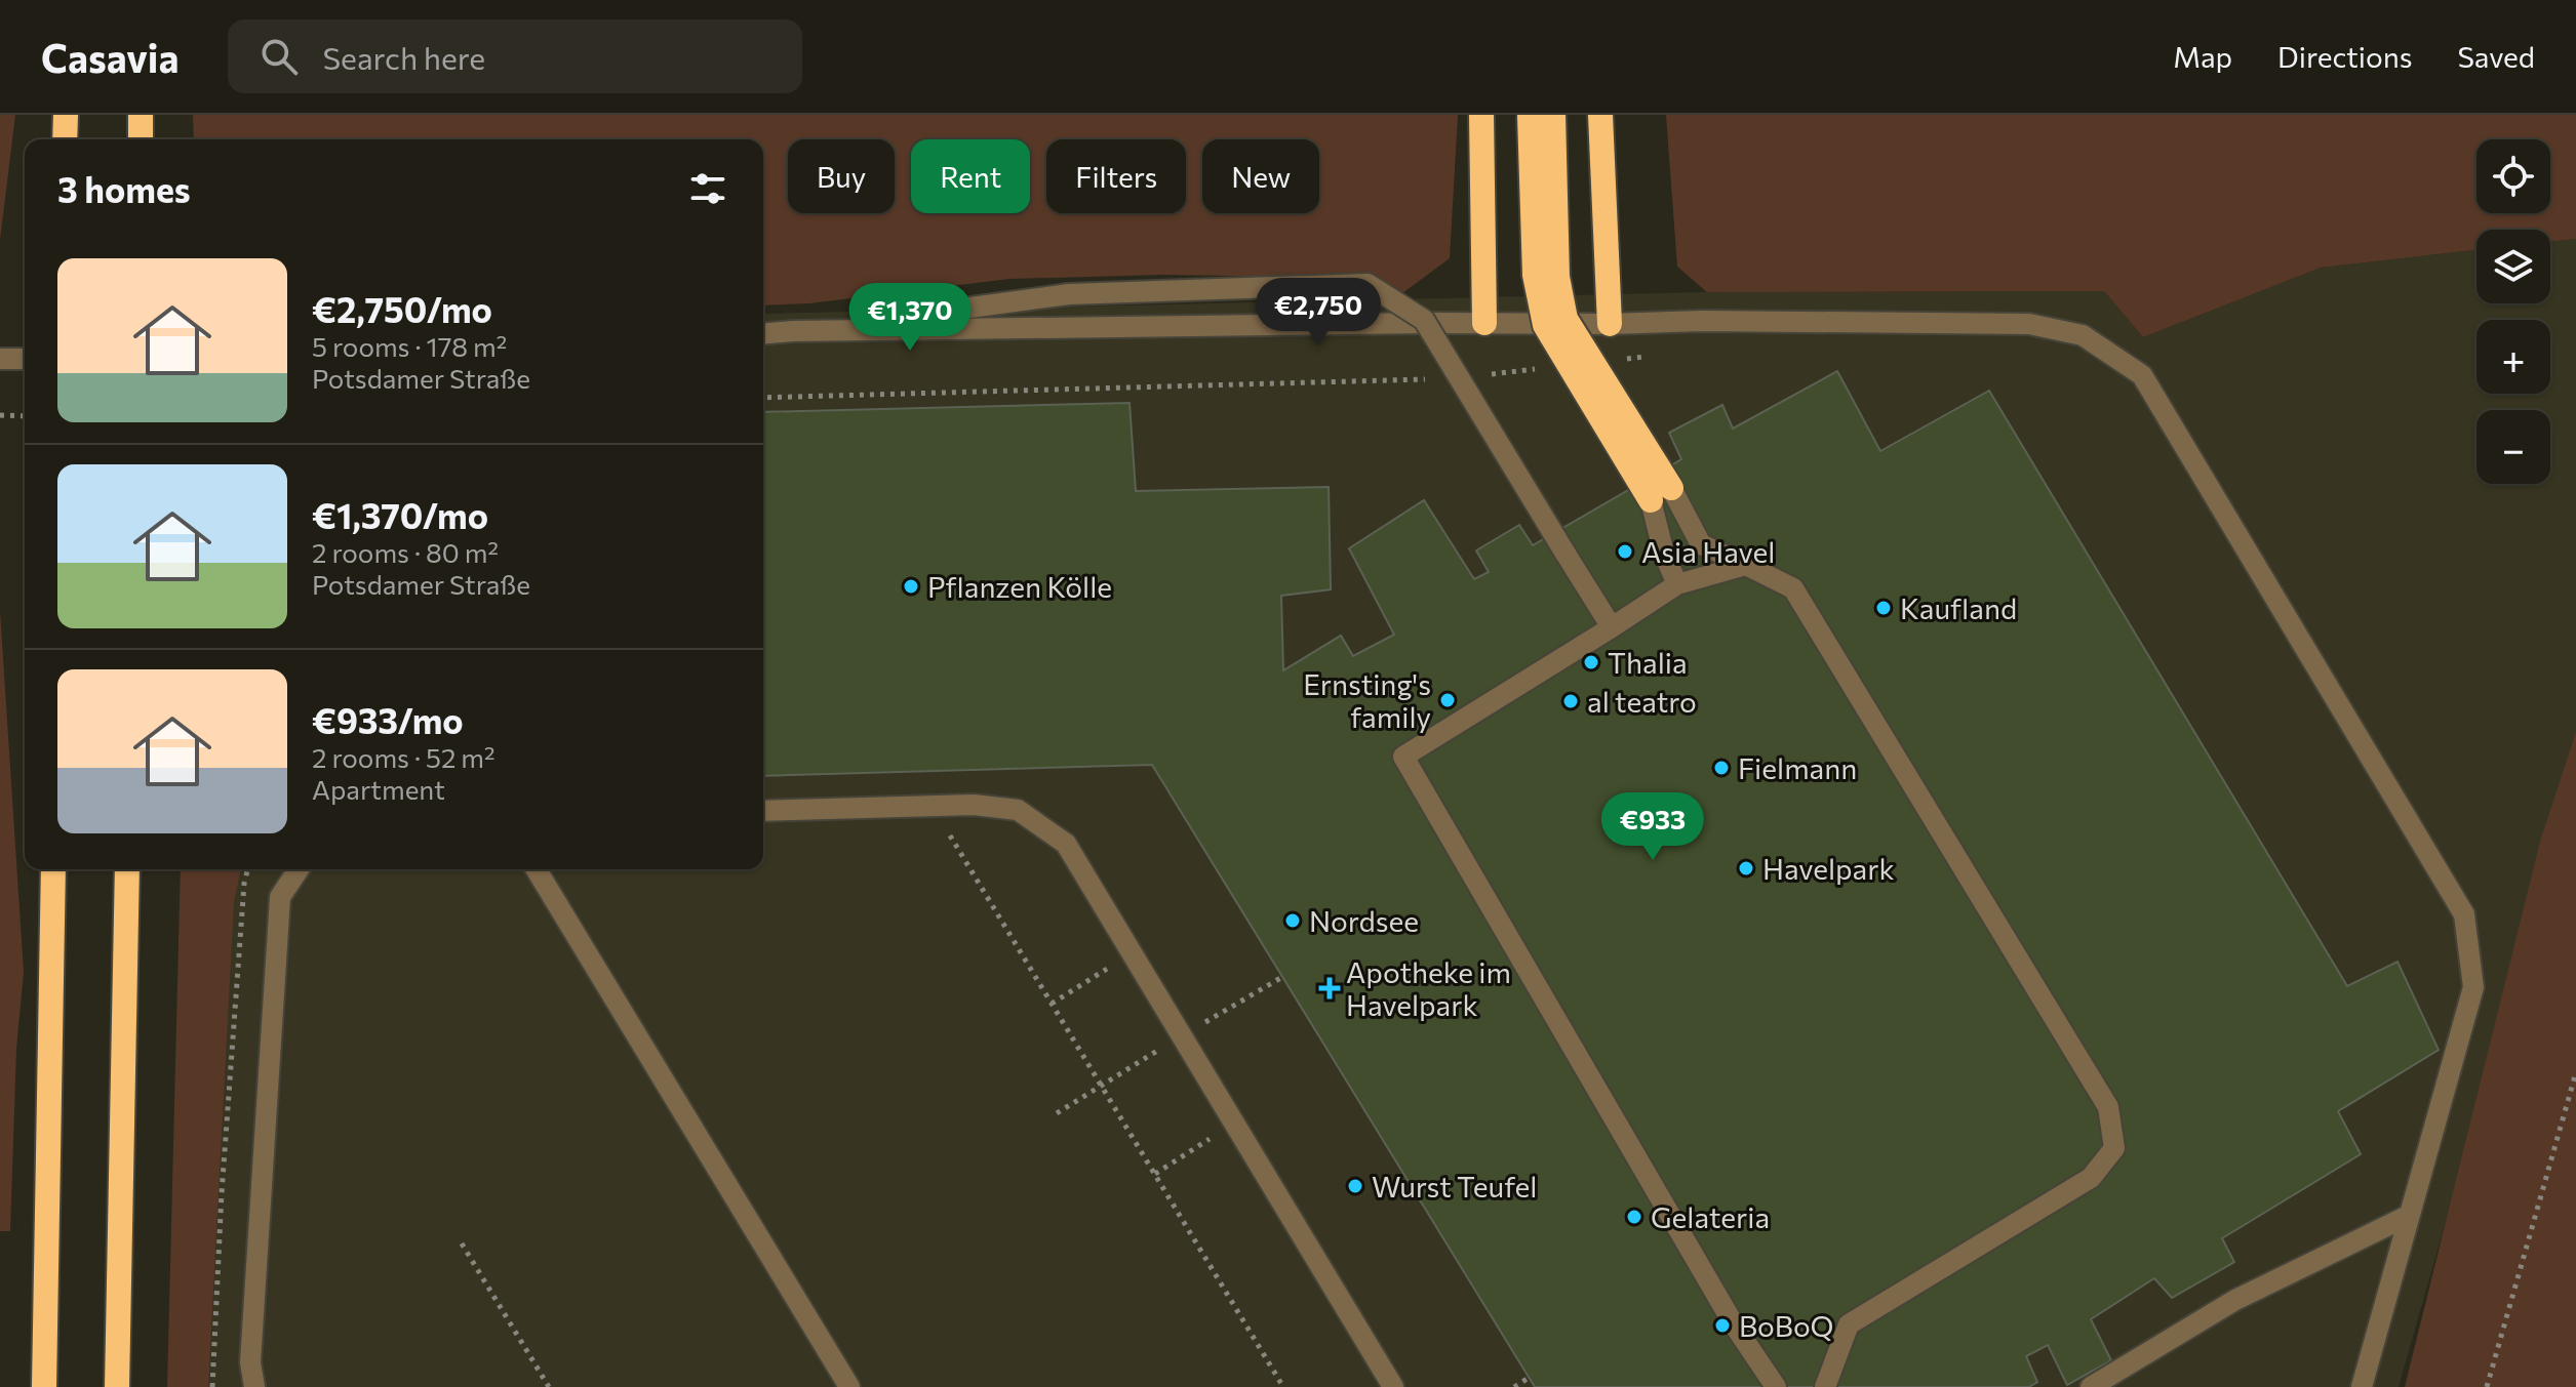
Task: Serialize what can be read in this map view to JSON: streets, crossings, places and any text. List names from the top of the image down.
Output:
{
  "places": {
    "other": [
      "Asia Havel",
      "Pflanzen Kölle",
      "Kaufland",
      "Thalia",
      "Ernsting's family",
      "al teatro",
      "Fielmann",
      "Havelpark",
      "Nordsee",
      "Wurst Teufel",
      "Gelateria",
      "BoBoQ"
    ],
    "health": ["Apotheke im Havelpark"]
  },
  "page": {
    "header": "Casavia",
    "search": "Search here",
    "nav": ["Map", "Directions", "Saved"],
    "map_buttons": ["+", "−"],
    "chip": [
      "Buy",
      "Rent",
      "Filters",
      "New"
    ],
    "heading": "3 homes",
    "list": [
      {
        "name": "€2,750/mo",
        "note": "5 rooms · 178 m² · Potsdamer Straße"
      },
      {
        "name": "€1,370/mo",
        "note": "2 rooms · 80 m² · Potsdamer Straße"
      },
      {
        "name": "€933/mo",
        "note": "2 rooms · 52 m² · Apartment"
      }
    ],
    "price": ["€2,750", "€1,370", "€933"]
  }
}
